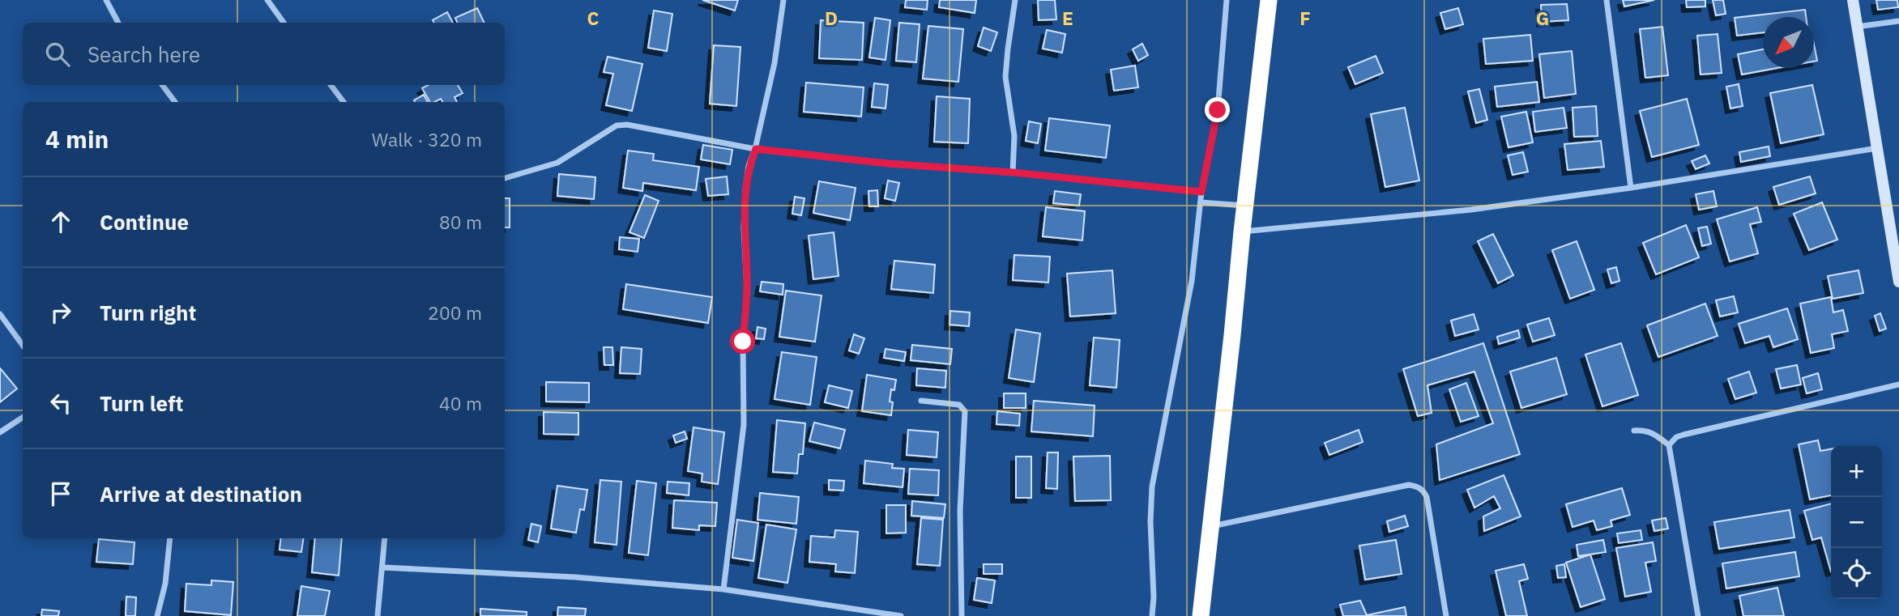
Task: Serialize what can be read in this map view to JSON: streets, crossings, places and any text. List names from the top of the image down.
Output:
{
  "north": "bottom left",
  "page": {
    "search": "Search here",
    "heading": ["4 min", "Walk · 320 m"],
    "list": [
      ["Continue", "80 m"],
      ["Turn right", "200 m"],
      ["Turn left", "40 m"],
      "Arrive at destination"
    ],
    "map_buttons": ["+", "−"]
  },
  "grid": {
    "columns": [
      "C",
      "D",
      "E",
      "F",
      "G"
    ]
  }
}
